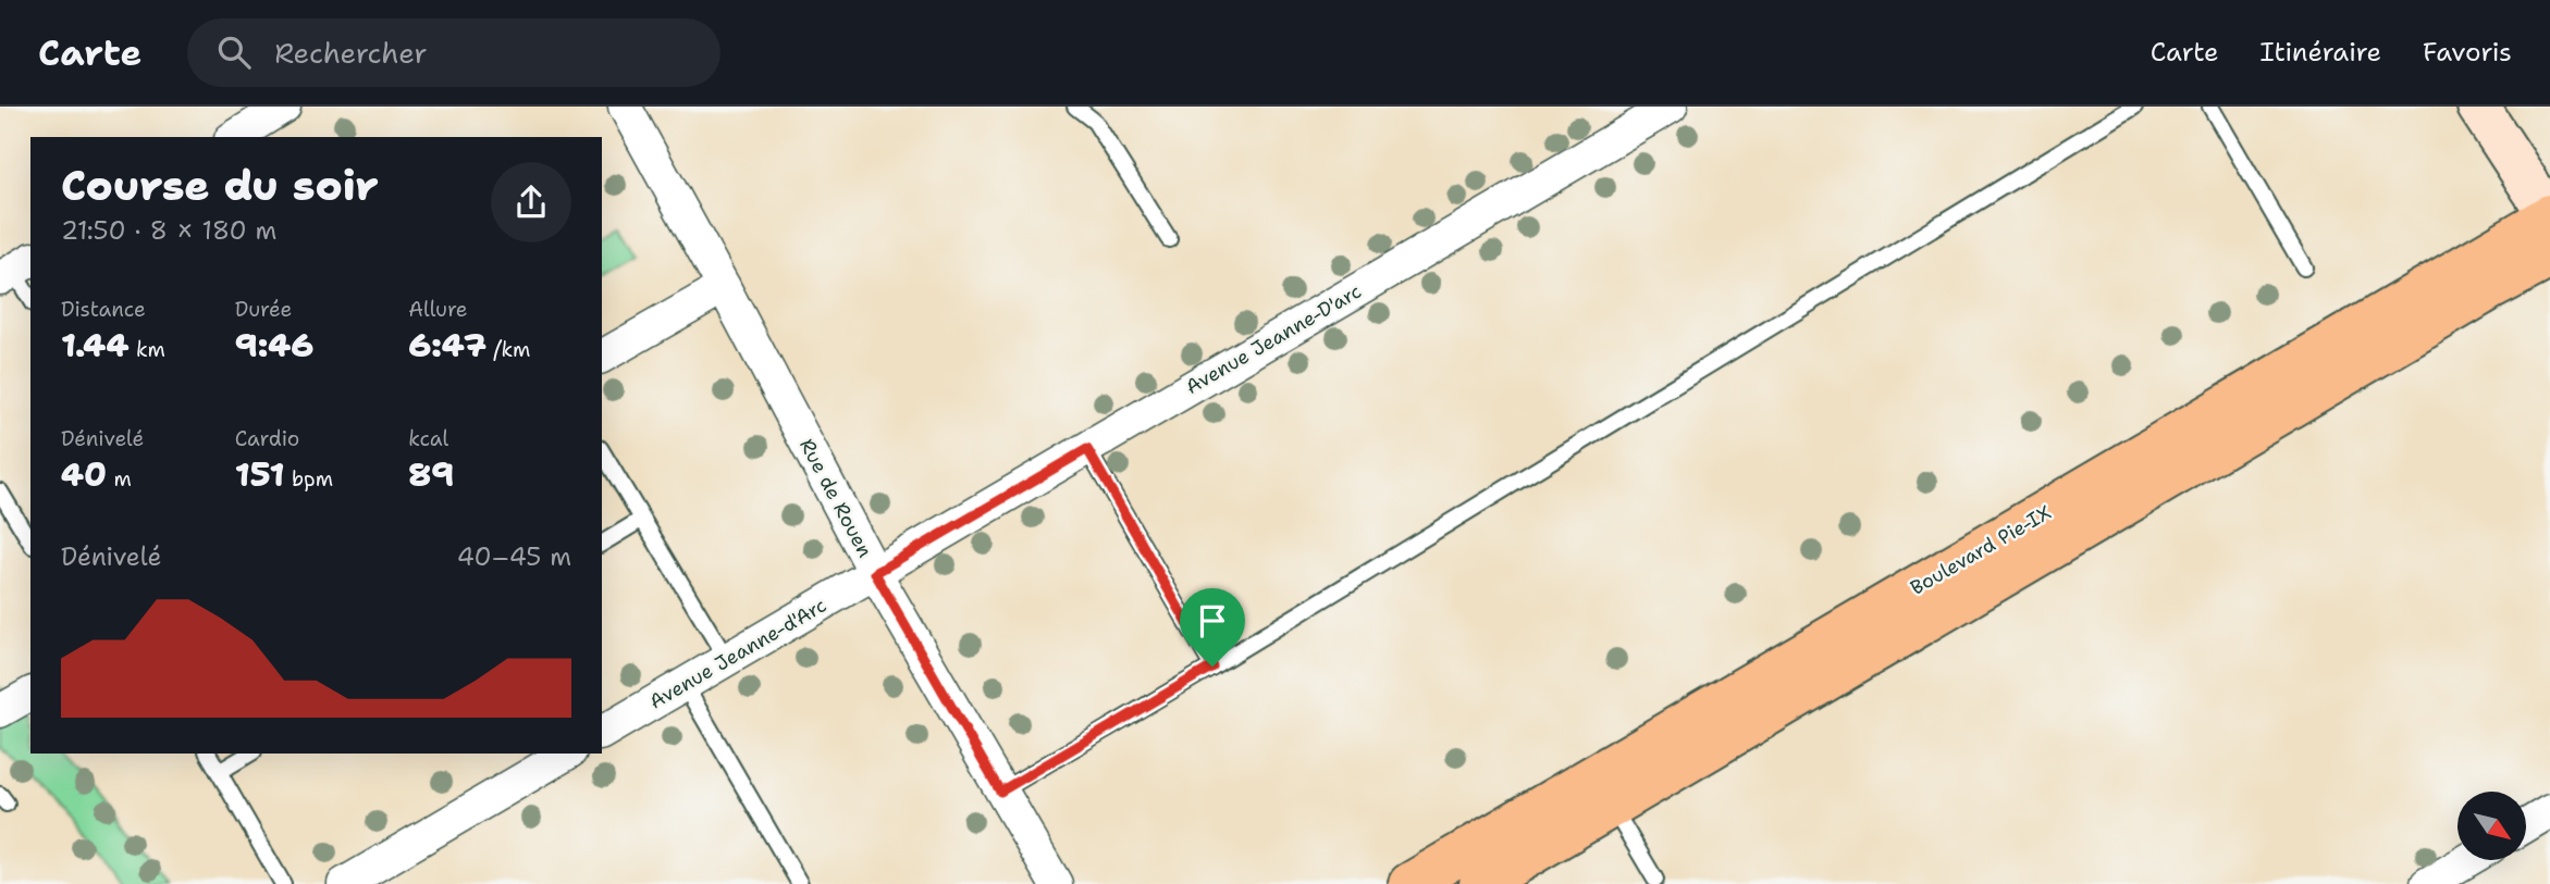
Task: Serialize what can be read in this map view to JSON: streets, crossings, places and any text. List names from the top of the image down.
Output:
{
  "streets": {
    "main road": ["Boulevard Pie-IX"],
    "street": ["Avenue Jeanne-D'arc", "Rue de Rouen", "Avenue Jeanne-d'Arc"]
  },
  "crossings": [
    ["Avenue Jeanne-D'arc", "Rue de Rouen"],
    ["Avenue Jeanne-D'arc", "Avenue Jeanne-d'Arc"],
    ["Rue de Rouen", "Avenue Jeanne-d'Arc"]
  ],
  "north": "bottom right",
  "page": {
    "header": "Carte",
    "search": "Rechercher",
    "nav": ["Carte", "Itinéraire", "Favoris"],
    "heading": ["Course du soir", "21:50 · 8 × 180 m"],
    "stats": [
      ["Distance", "1.44 km"],
      ["Durée", "9:46"],
      ["Allure", "6:47 /km"],
      ["Dénivelé", "40 m"],
      ["Cardio", "151 bpm"],
      ["kcal", "89"]
    ],
    "chart": ["Dénivelé", "40–45 m"]
  }
}
